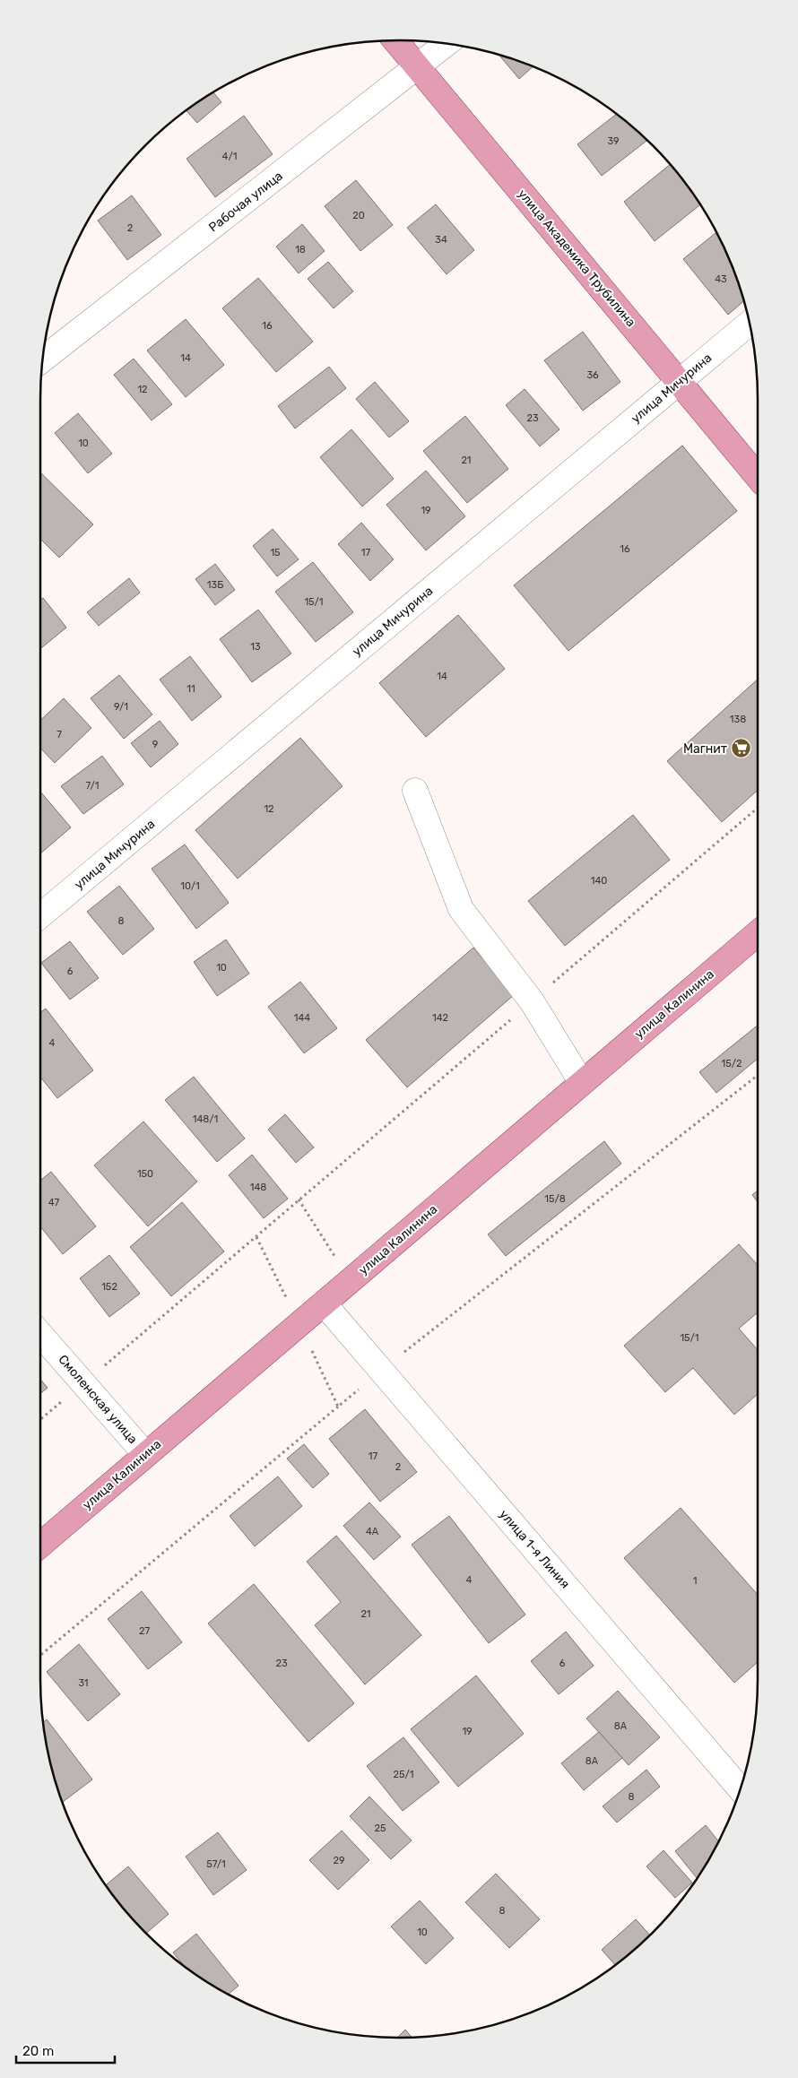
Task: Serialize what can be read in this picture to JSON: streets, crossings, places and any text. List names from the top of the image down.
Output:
{
  "streets": {
    "main road": ["улица Академика Трубилина", "улица Калинина"],
    "street": [
      "Рабочая улица",
      "улица Мичурина",
      "Смоленская улица",
      "улица 1-я Линия"
    ]
  },
  "crossings": [
    ["Рабочая улица", "улица Академика Трубилина"],
    ["улица Академика Трубилина", "улица Мичурина"],
    ["улица Калинина", "Смоленская улица"],
    ["улица Калинина", "улица 1-я Линия"]
  ],
  "places": {
    "supermarket": ["Магнит"]
  },
  "house_numbers": [
    "39",
    "4/1",
    "20",
    "2",
    "34",
    "18",
    "43",
    "16",
    "14",
    "36",
    "12",
    "23",
    "10",
    "21",
    "19",
    "16",
    "15",
    "17",
    "13Б",
    "15/1",
    "13",
    "14",
    "11",
    "9/1",
    "138",
    "7",
    "9",
    "7/1",
    "12",
    "140",
    "10/1",
    "8",
    "10",
    "6",
    "144",
    "142",
    "4",
    "15/2",
    "148/1",
    "150",
    "148",
    "15/8",
    "47",
    "152",
    "15/1",
    "17",
    "2",
    "4А",
    "4",
    "1",
    "21",
    "27",
    "23",
    "6",
    "31",
    "8А",
    "19",
    "8А",
    "25/1",
    "8",
    "25",
    "29",
    "57/1",
    "8",
    "10"
  ],
  "scale_bar": "20 m"
}
